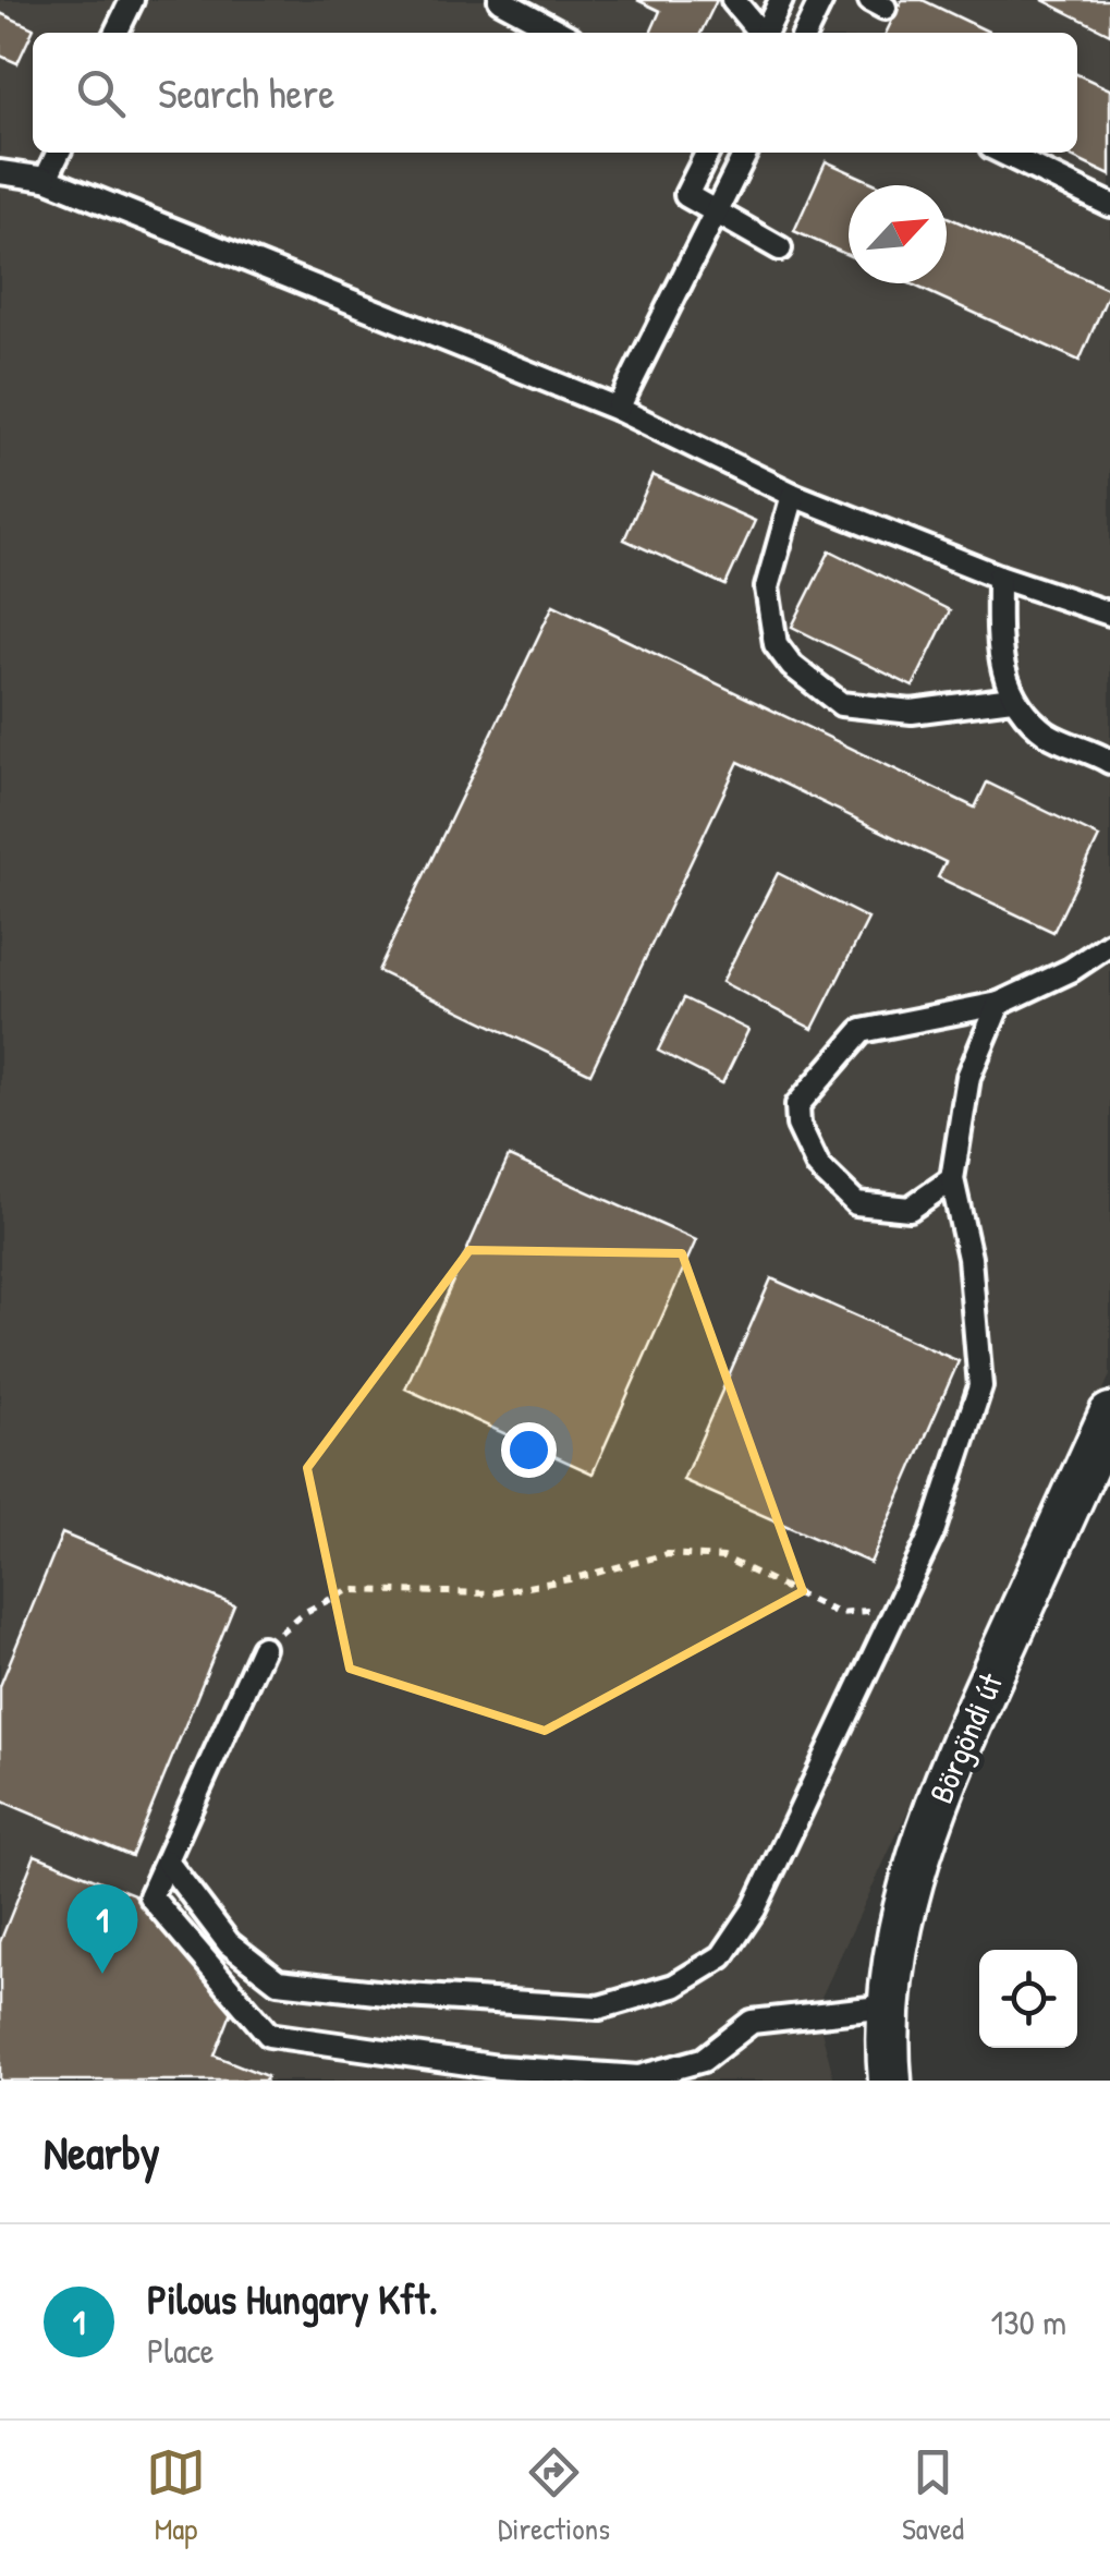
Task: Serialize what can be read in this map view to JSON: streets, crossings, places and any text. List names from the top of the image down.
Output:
{
  "streets": {
    "street": ["Börgöndi út"]
  },
  "north": "top right",
  "page": {
    "search": "Search here",
    "pins": "1",
    "heading": "Nearby",
    "list": [
      {
        "mark": "1",
        "name": "Pilous Hungary Kft.",
        "note": "Place",
        "value": "130 m"
      }
    ],
    "nav": ["Map", "Directions", "Saved"]
  }
}
